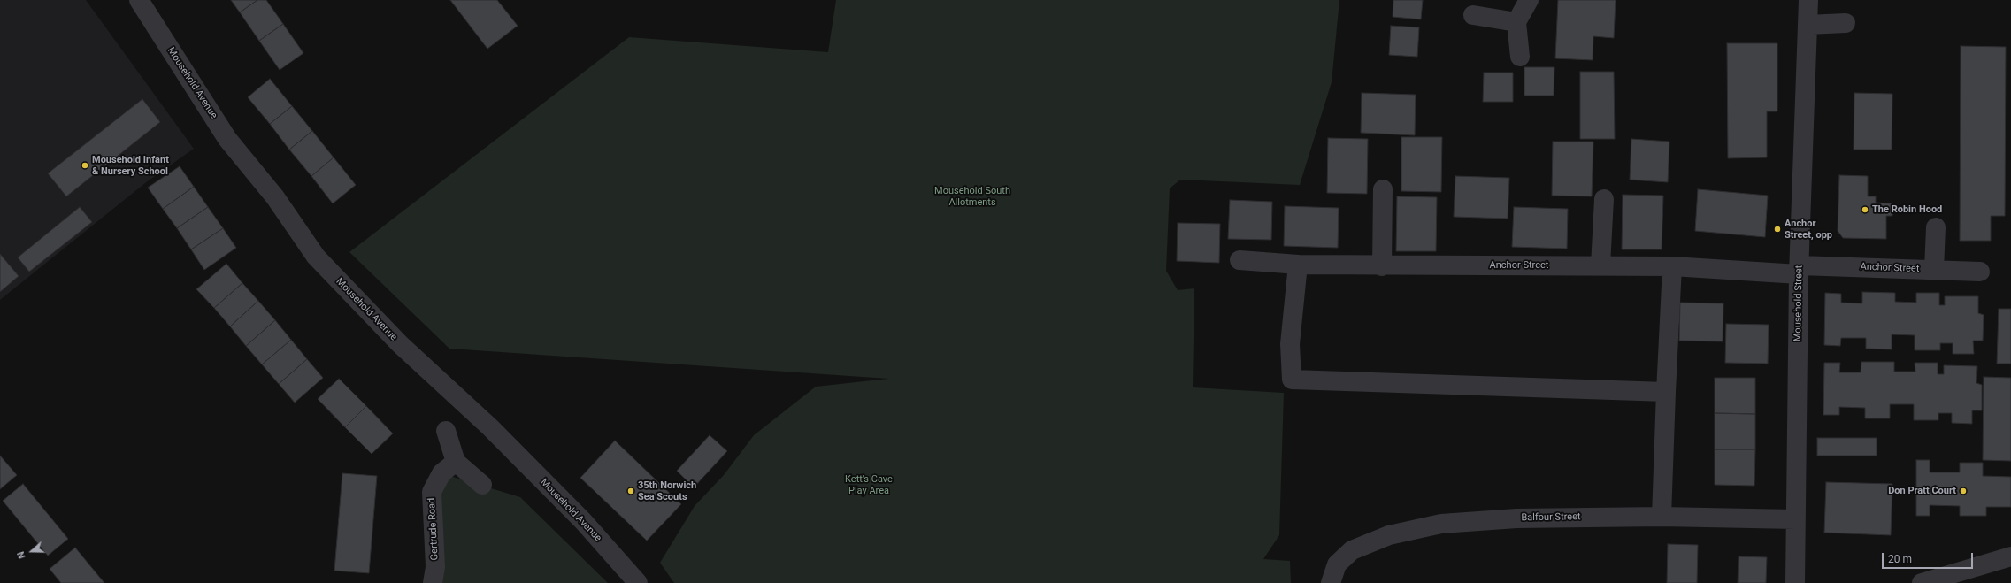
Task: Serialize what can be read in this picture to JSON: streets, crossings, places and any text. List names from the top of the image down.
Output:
{
  "streets": {
    "street": [
      "Mousehold Avenue",
      "Anchor Street",
      "Mousehold Street",
      "Balfour Street",
      "Gertrude Road"
    ]
  },
  "crossings": [
    ["Anchor Street", "Mousehold Street"],
    ["Mousehold Street", "Balfour Street"]
  ],
  "parks": ["Mousehold South Allotments", "Kett's Cave Play Area"],
  "places": [
    "Mousehold Infant & Nursery School",
    "The Robin Hood",
    "Anchor Street, opp",
    "35th Norwich Sea Scouts",
    "Don Pratt Court"
  ],
  "scale_bar": "20 m",
  "north": "left"
}
